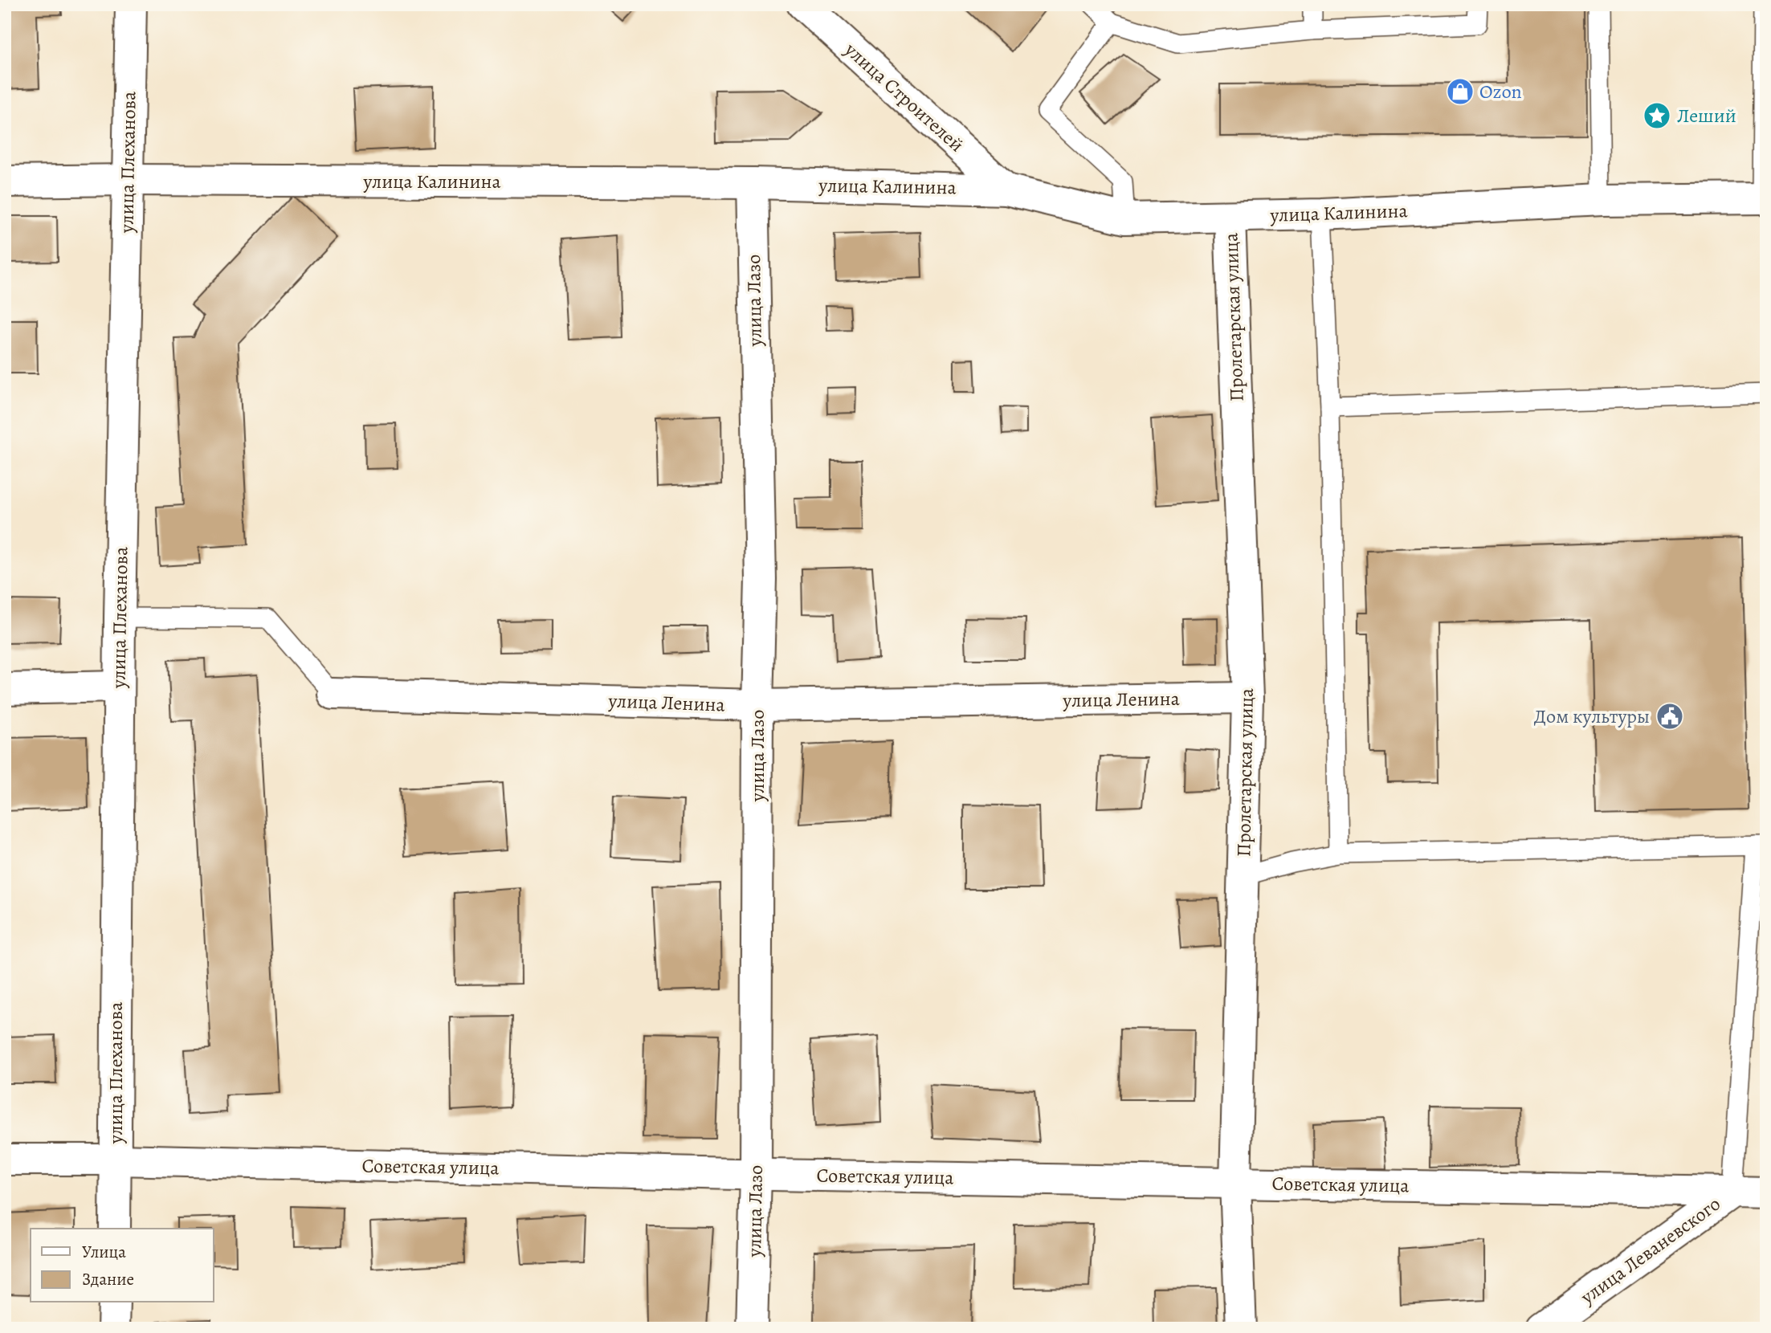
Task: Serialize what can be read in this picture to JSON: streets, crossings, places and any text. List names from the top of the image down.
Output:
{
  "streets": {
    "street": [
      "улица Строителей",
      "улица Плеханова",
      "улица Калинина",
      "улица Лазо",
      "Пролетарская улица",
      "улица Ленина",
      "Советская улица",
      "улица Леваневского"
    ]
  },
  "crossings": [
    ["улица Строителей", "улица Калинина"],
    ["улица Плеханова", "улица Калинина"],
    ["улица Плеханова", "улица Ленина"],
    ["улица Плеханова", "Советская улица"],
    ["улица Калинина", "улица Лазо"],
    ["улица Калинина", "Пролетарская улица"],
    ["улица Лазо", "улица Ленина"],
    ["улица Лазо", "Советская улица"],
    ["Пролетарская улица", "улица Ленина"],
    ["Пролетарская улица", "Советская улица"],
    ["Советская улица", "улица Леваневского"]
  ],
  "places": {
    "shop": ["Ozon"],
    "place": ["Леший"],
    "public building": ["Дом культуры"]
  },
  "legend": ["Улица", "Здание"]
}
